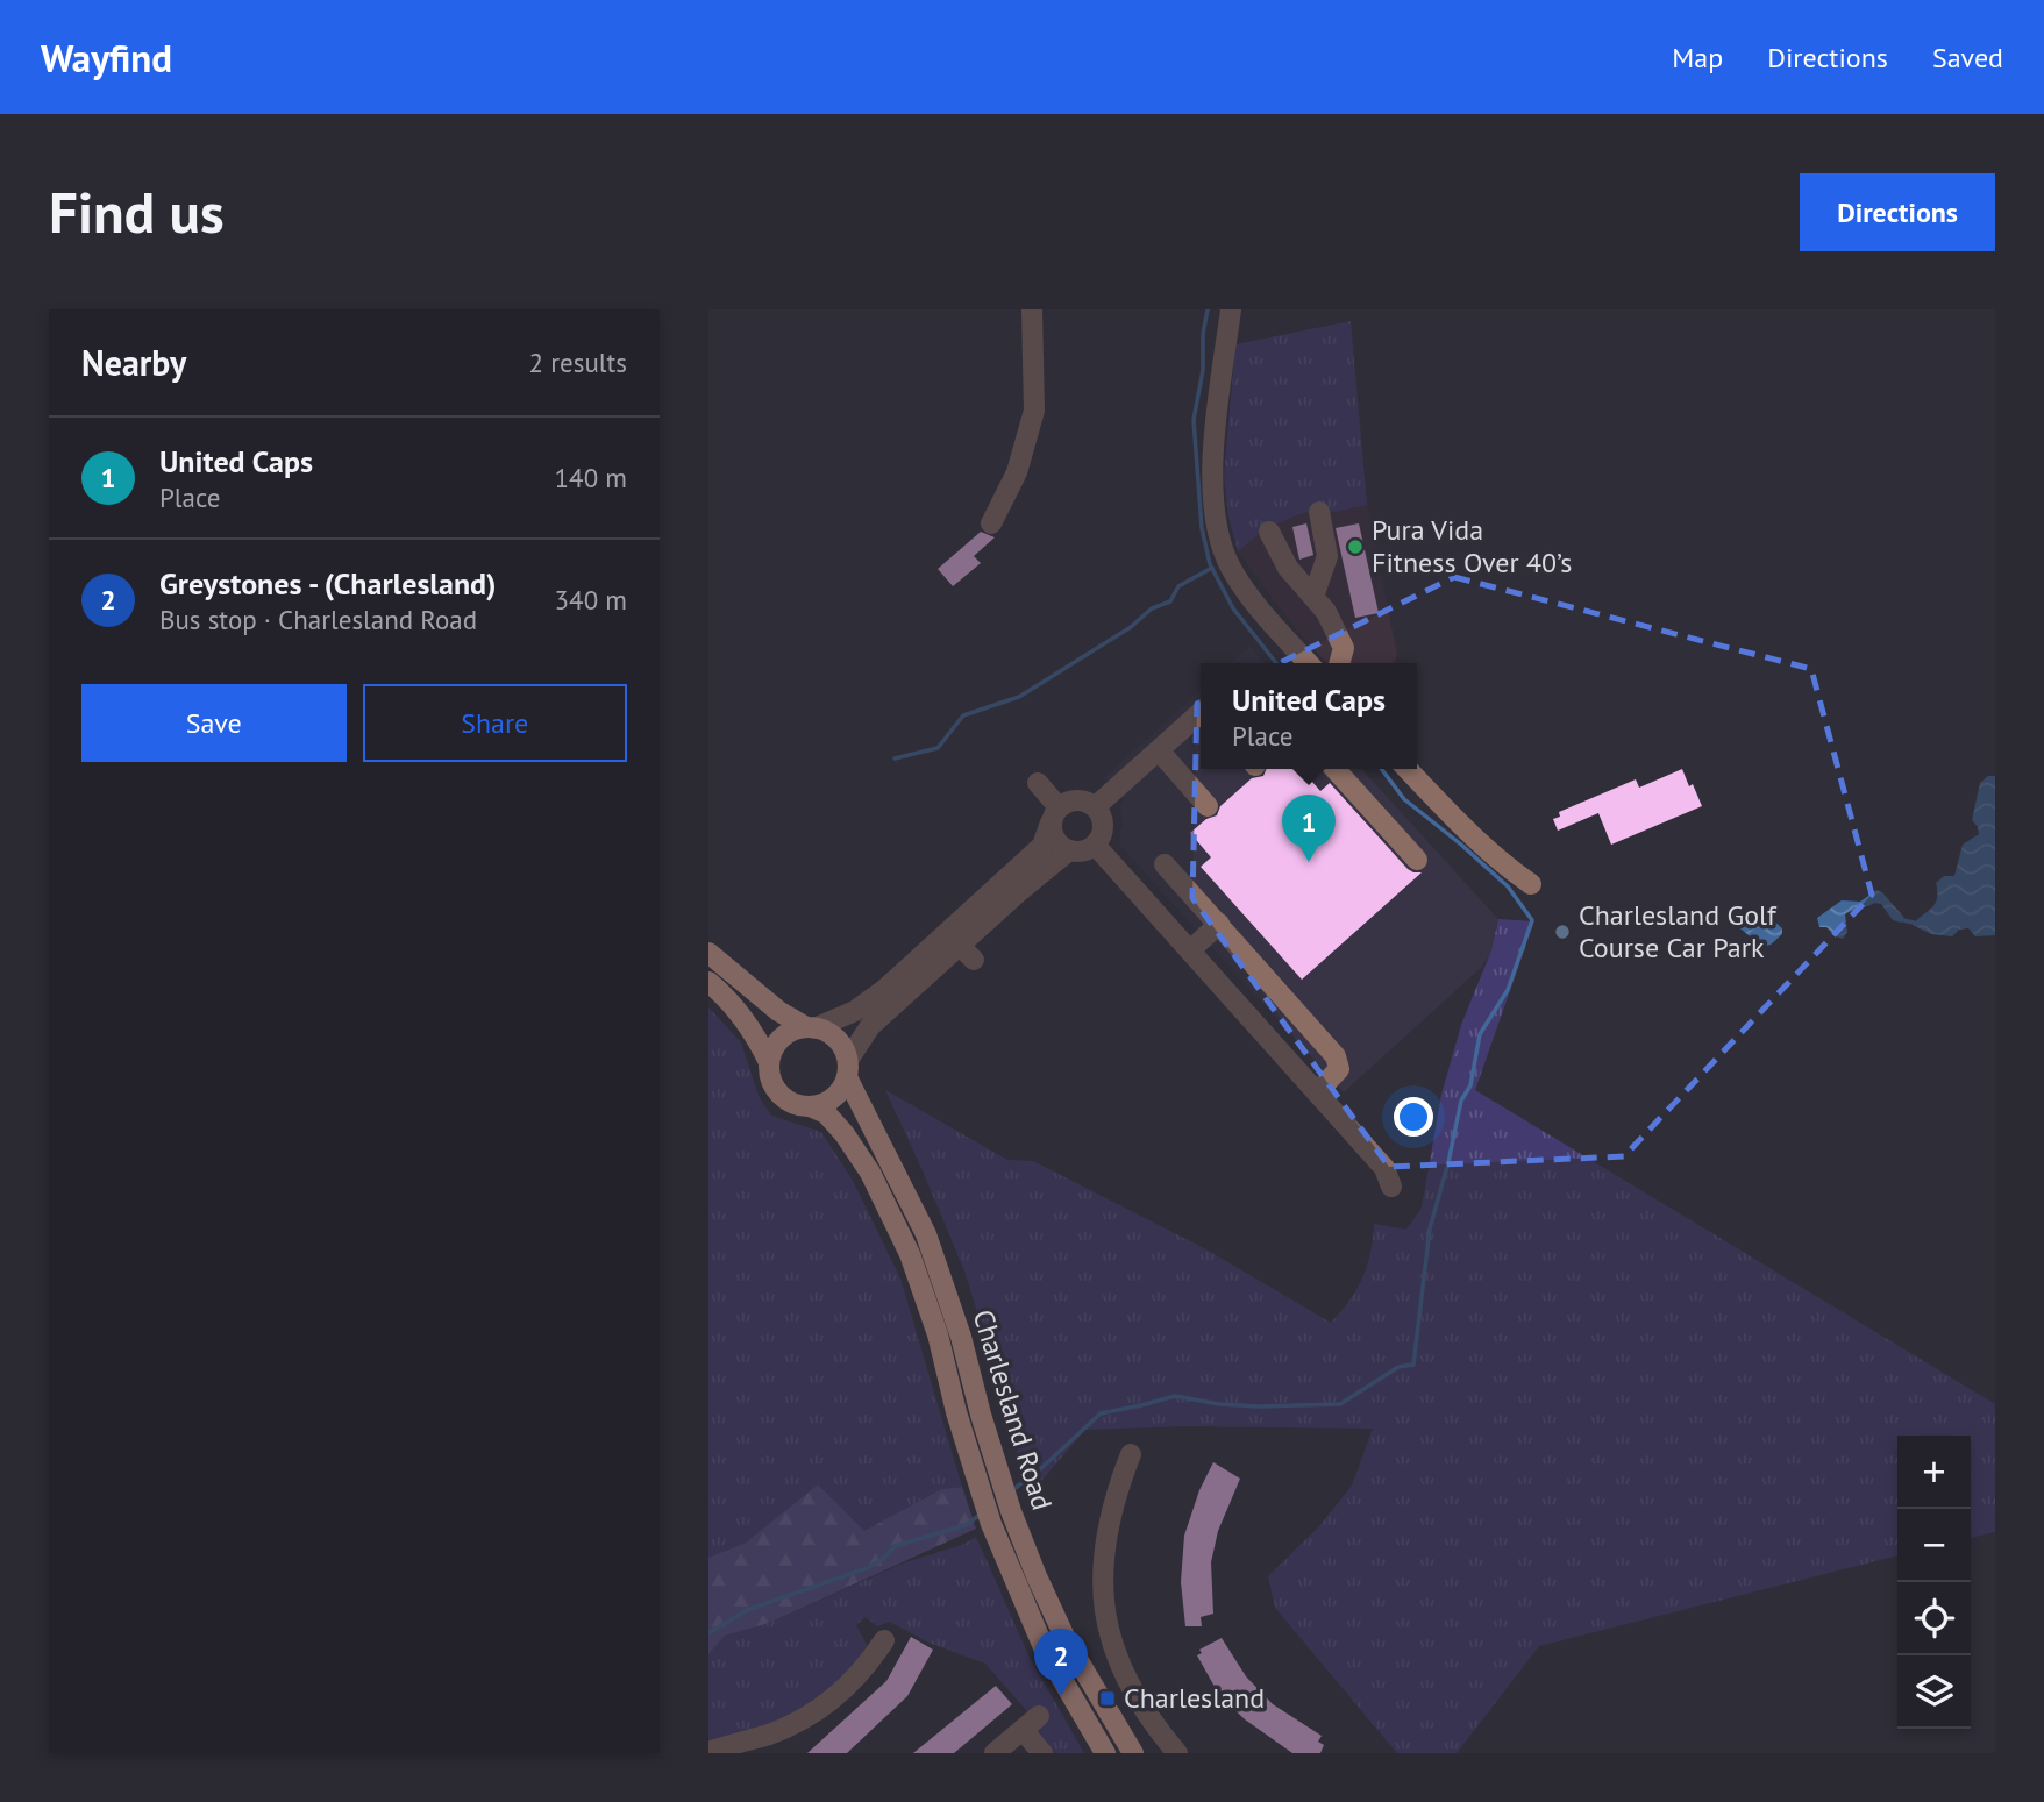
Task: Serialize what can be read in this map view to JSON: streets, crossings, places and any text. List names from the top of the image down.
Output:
{
  "streets": {
    "main road": ["Charlesland Road"]
  },
  "places": {
    "other": ["Pura Vida Fitness Over 40’s", "Charlesland Golf Course Car Park"],
    "transit": ["Charlesland"]
  },
  "page": {
    "header": "Wayfind",
    "nav": ["Map", "Directions", "Saved"],
    "buttons": [
      "Directions",
      ["Save", "Share"]
    ],
    "title": "Find us",
    "heading": ["Nearby", "2 results"],
    "list": [
      {
        "mark": "1",
        "name": "United Caps",
        "note": "Place",
        "value": "140 m"
      },
      {
        "mark": "2",
        "name": "Greystones - (Charlesland)",
        "note": "Bus stop · Charlesland Road",
        "value": "340 m"
      }
    ],
    "popup": ["United Caps", "Place"],
    "pins": ["1", "2"],
    "map_buttons": ["+", "−"]
  }
}
